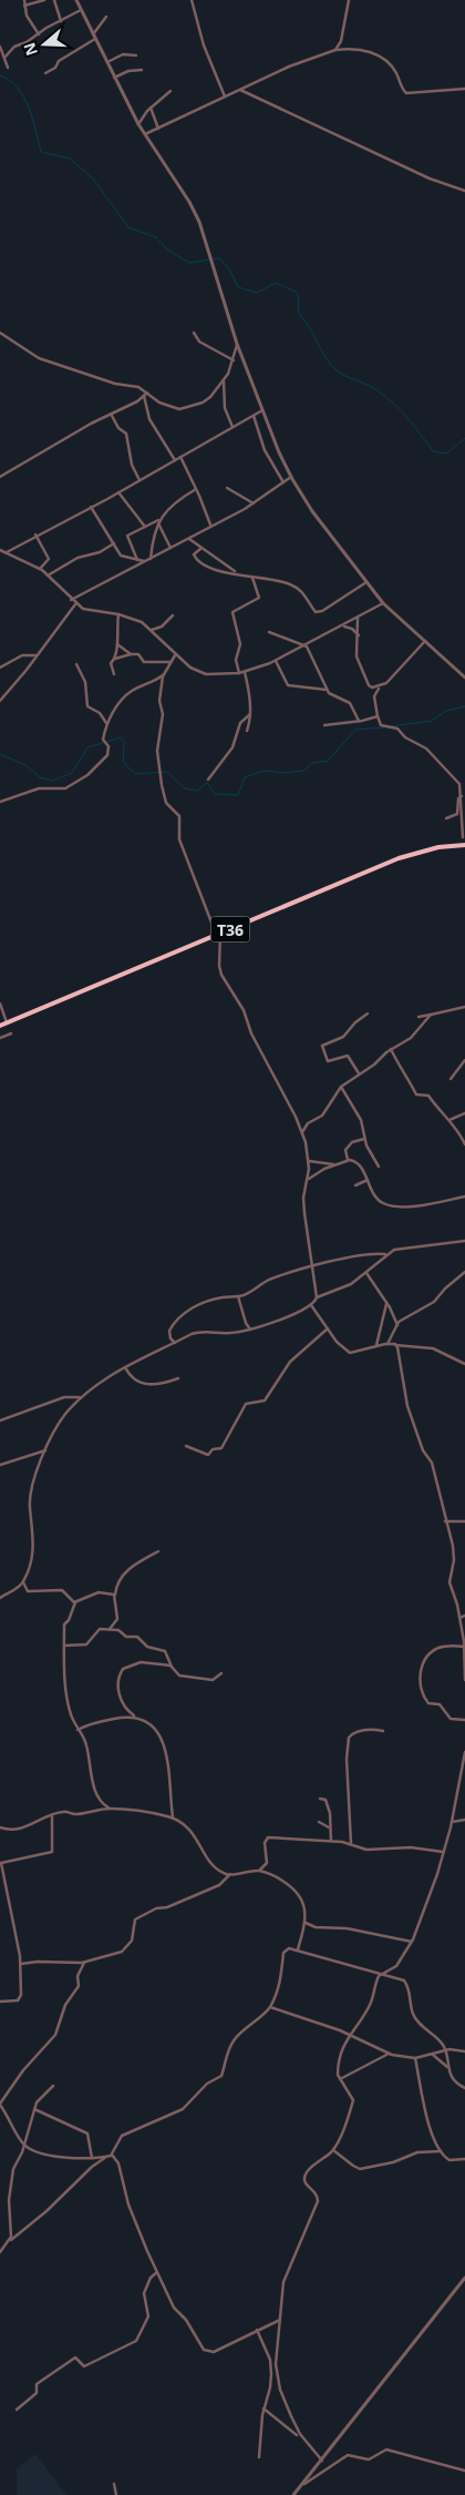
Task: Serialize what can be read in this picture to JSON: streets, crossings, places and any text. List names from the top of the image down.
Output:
{
  "streets": {
    "highway": ["T36"]
  },
  "north": "left"
}
